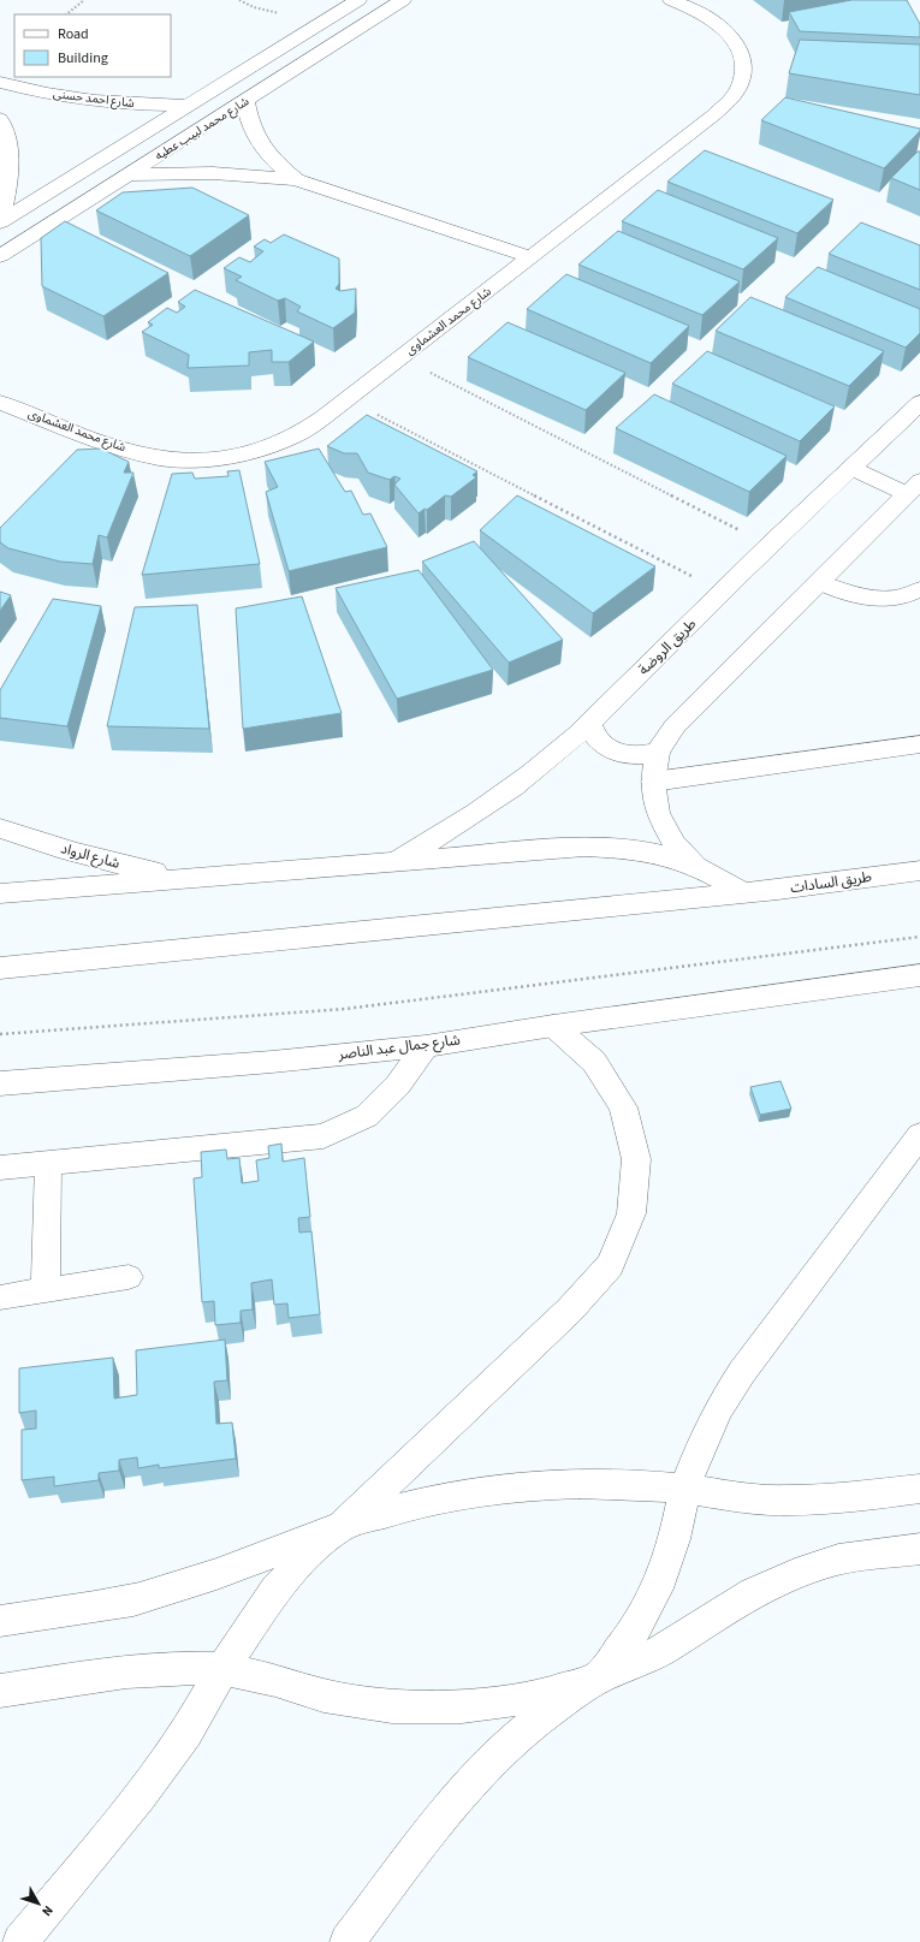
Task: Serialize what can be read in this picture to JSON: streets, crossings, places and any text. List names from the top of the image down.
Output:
{
  "streets": {
    "street": [
      "شارع احمد حسنى",
      "شارع محمد لبيب عطيه",
      "شارع محمد العشماوى",
      "طريق الروضة",
      "شارع الرواد",
      "طريق السادات",
      "شارع جمال عبد الناصر"
    ]
  },
  "crossings": [
    ["شارع احمد حسنى", "شارع محمد لبيب عطيه"]
  ],
  "legend": ["Road", "Building"],
  "north": "bottom right"
}
